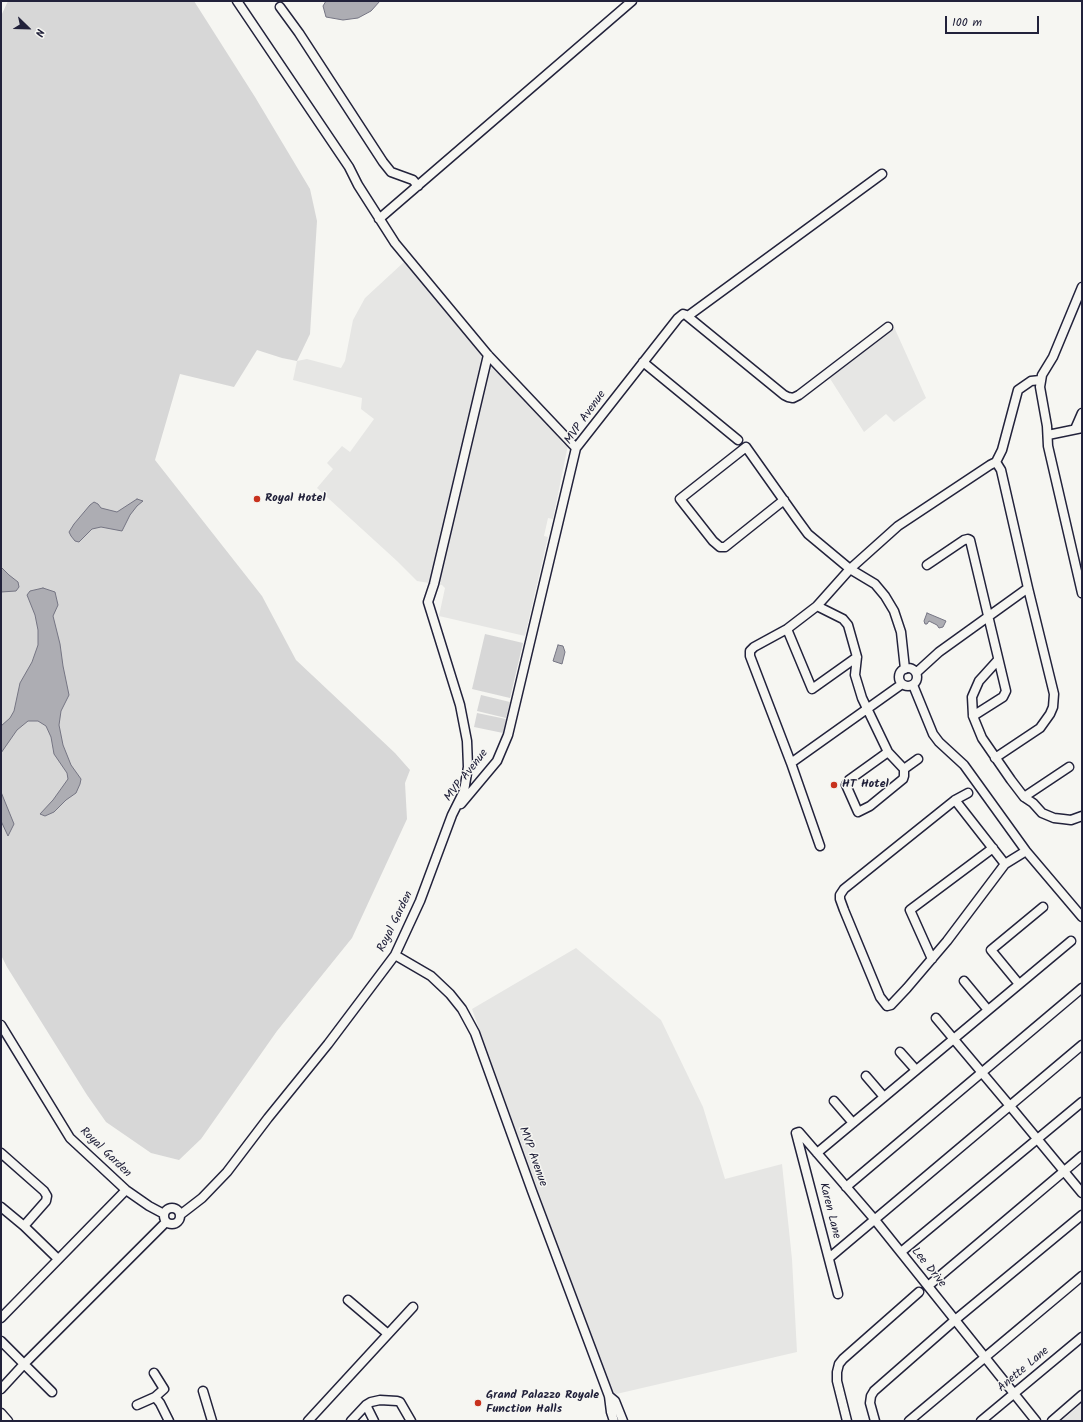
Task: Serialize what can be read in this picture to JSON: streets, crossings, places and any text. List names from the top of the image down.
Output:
{
  "streets": {
    "street": [
      "MVP Avenue",
      "Royal Garden",
      "Karen Lane",
      "Lee Drive",
      "Anette Lane"
    ]
  },
  "crossings": [
    ["MVP Avenue", "Royal Garden"],
    ["Karen Lane", "Lee Drive"],
    ["Lee Drive", "Anette Lane"]
  ],
  "places": ["Royal Hotel", "HT Hotel", "Grand Palazzo Royale Function Halls"],
  "scale_bar": "100 m",
  "north": "bottom right"
}
